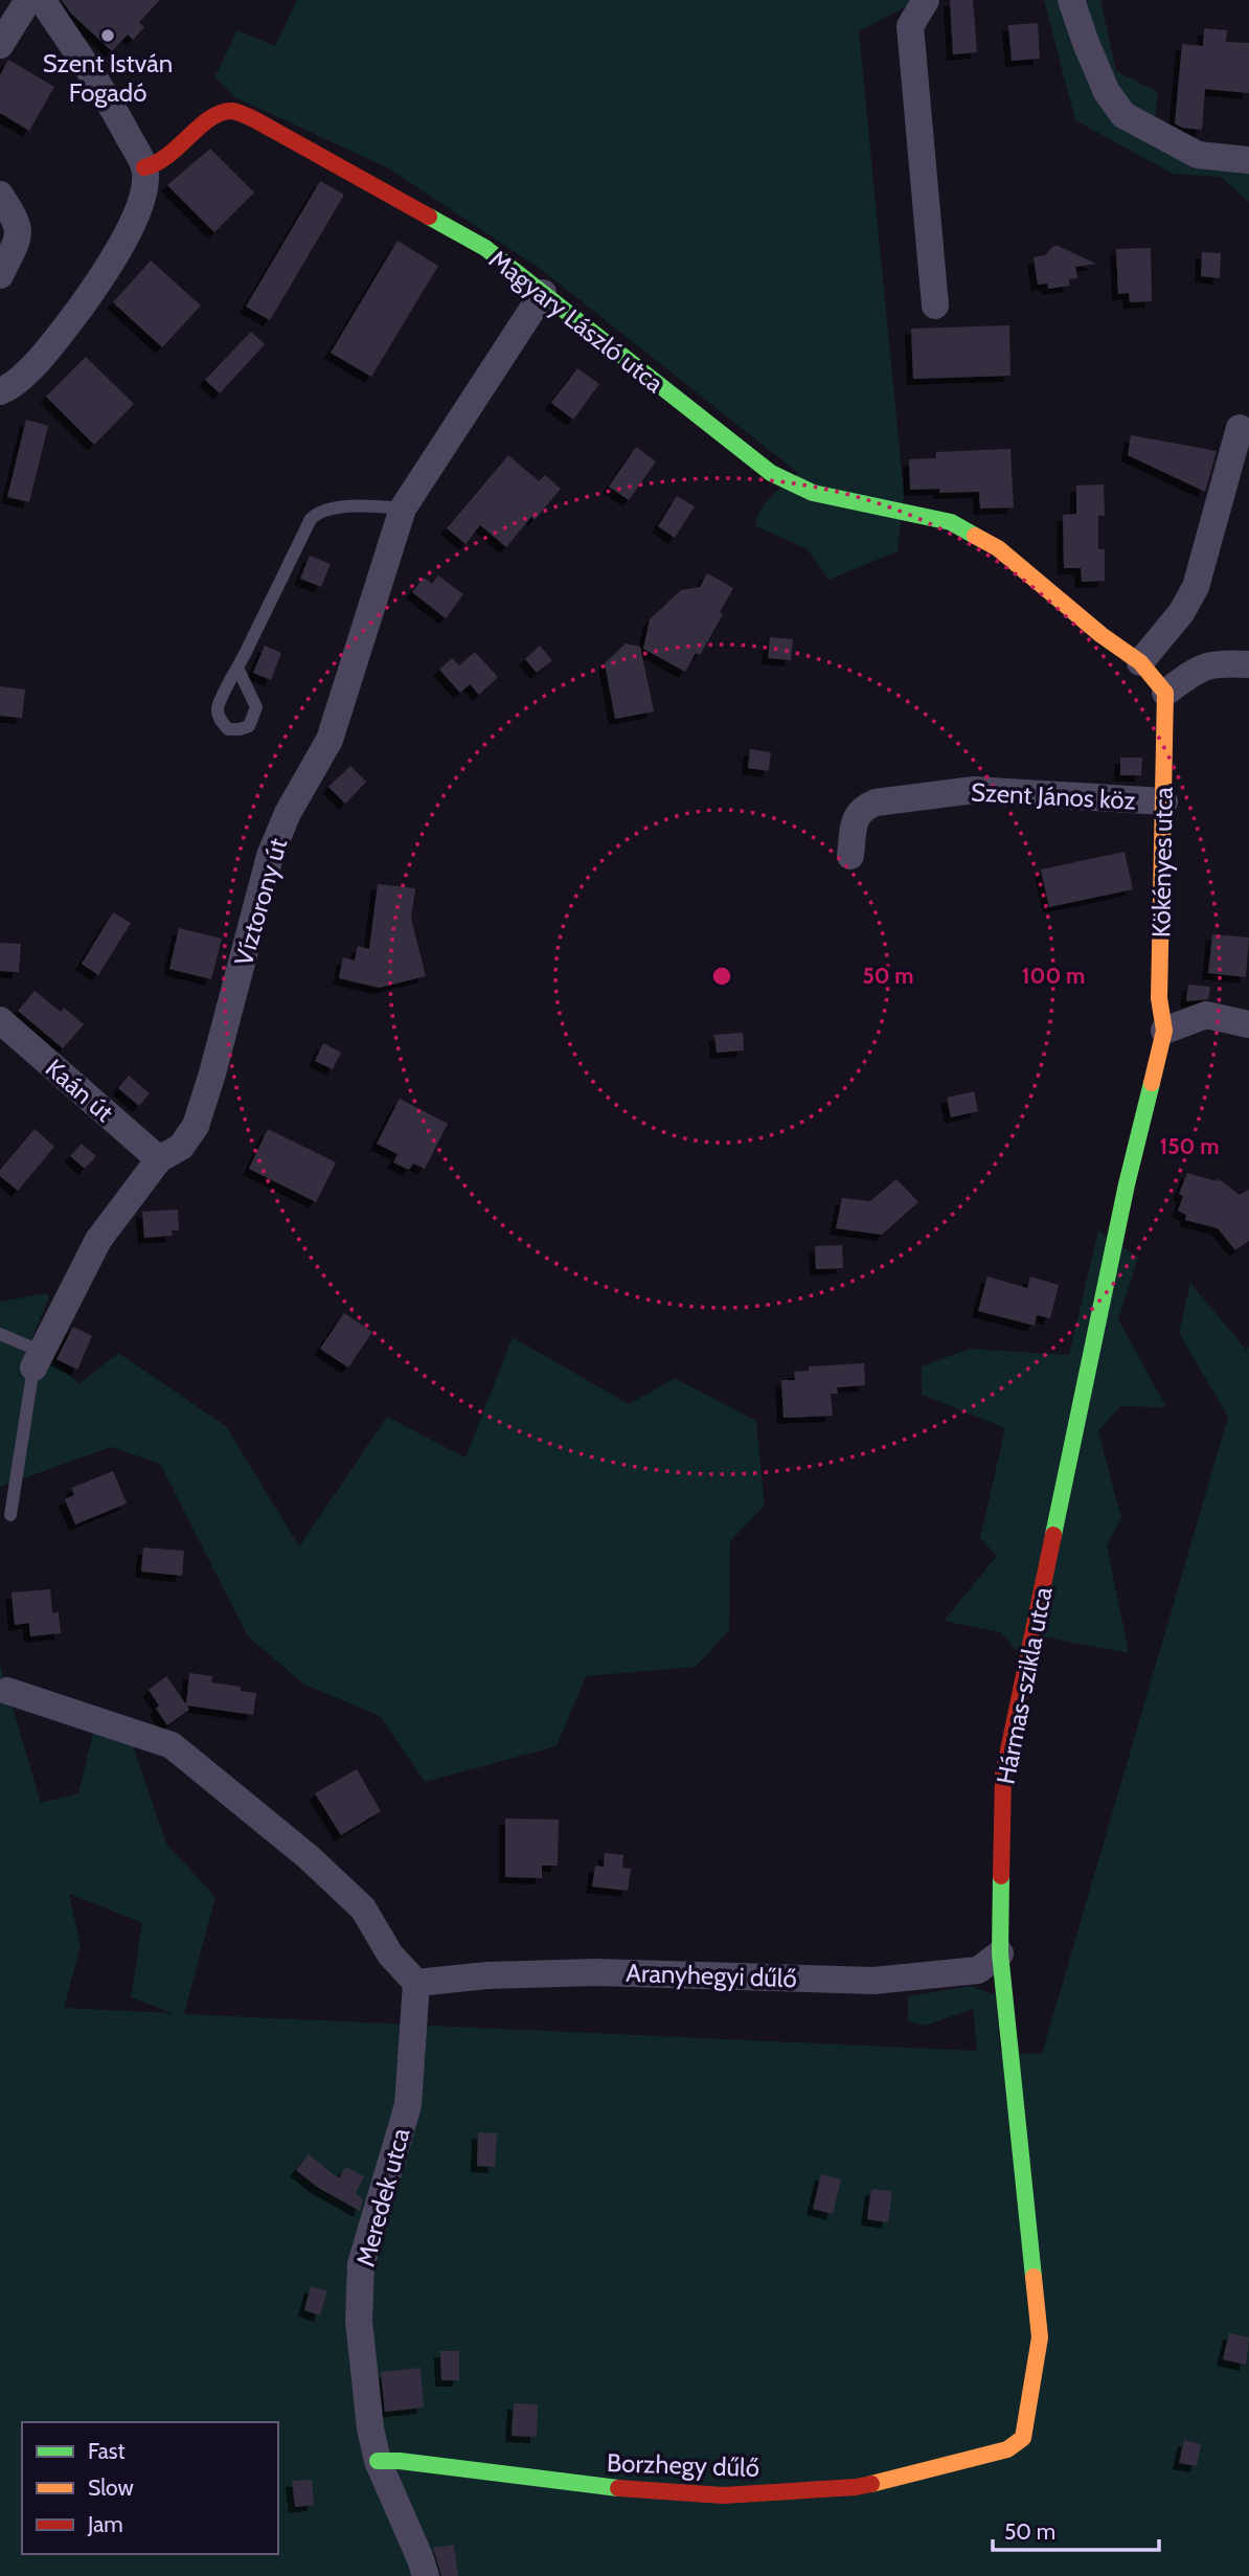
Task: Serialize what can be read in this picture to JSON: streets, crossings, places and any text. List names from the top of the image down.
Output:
{
  "streets": {
    "street": [
      "Magyary László utca",
      "Szent János köz",
      "Kökényes utca",
      "Víztorony út",
      "Kaán út",
      "Hármas-szikla utca",
      "Aranyhegyi dűlő",
      "Meredek utca",
      "Borzhegy dűlő"
    ]
  },
  "crossings": [
    ["Magyary László utca", "Kökényes utca"],
    ["Magyary László utca", "Víztorony út"],
    ["Szent János köz", "Kökényes utca"],
    ["Kökényes utca", "Hármas-szikla utca"],
    ["Víztorony út", "Kaán út"],
    ["Hármas-szikla utca", "Aranyhegyi dűlő"],
    ["Hármas-szikla utca", "Borzhegy dűlő"],
    ["Aranyhegyi dűlő", "Meredek utca"],
    ["Meredek utca", "Borzhegy dűlő"]
  ],
  "places": ["Szent István Fogadó"],
  "legend": ["Fast", "Slow", "Jam"],
  "scale_bar": "50 m",
  "rings": ["50 m", "100 m", "150 m"]
}
